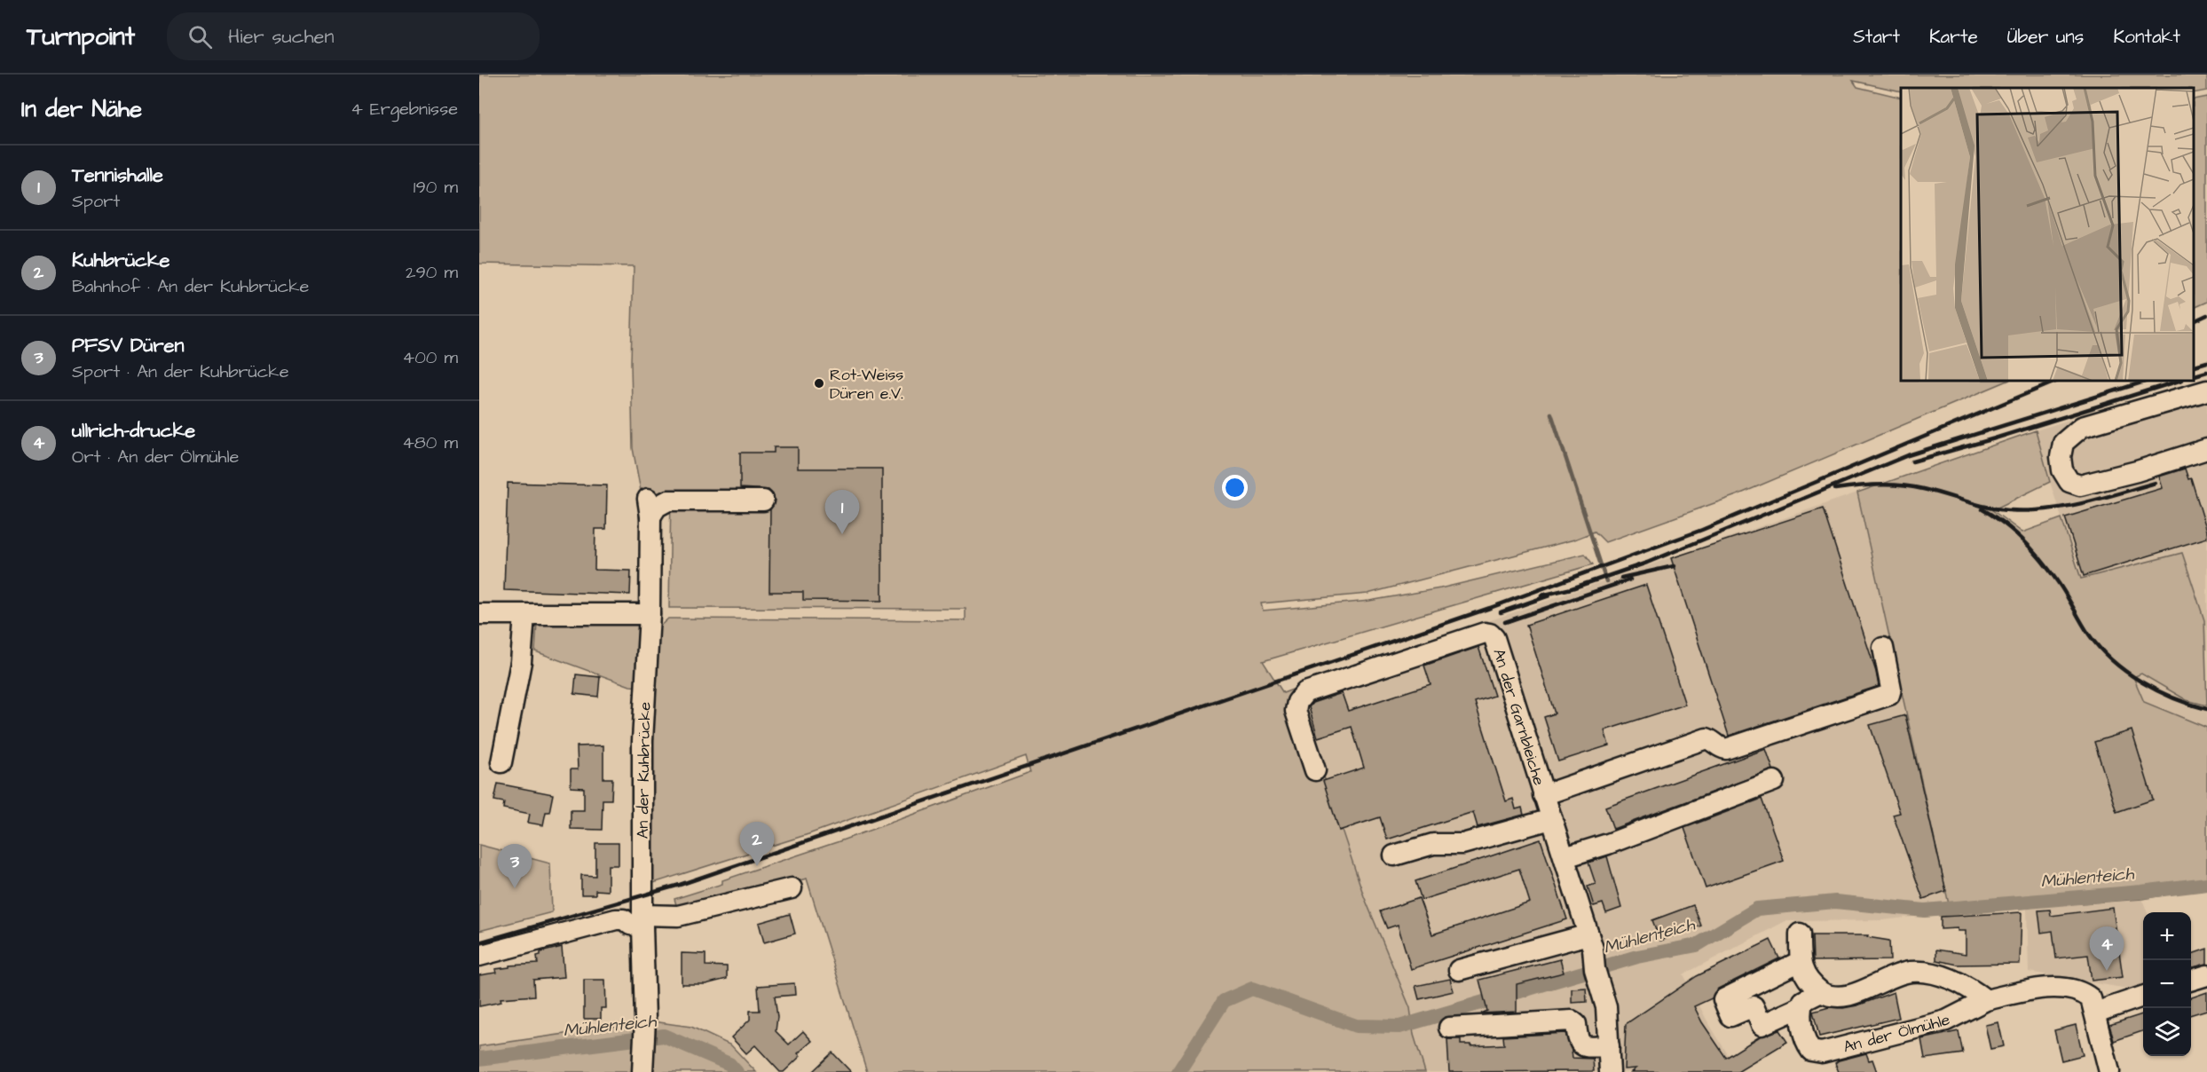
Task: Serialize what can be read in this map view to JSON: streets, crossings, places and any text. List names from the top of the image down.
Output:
{
  "streets": {
    "street": ["An der Garnbleiche", "An der Kuhbrücke", "An der Ölmühle"]
  },
  "water": ["Mühlenteich"],
  "places": ["Rot-Weiss Düren e.V."],
  "page": {
    "header": "Turnpoint",
    "search": "Hier suchen",
    "nav": [
      "Start",
      "Karte",
      "Über uns",
      "Kontakt"
    ],
    "heading": ["In der Nähe", "4 Ergebnisse"],
    "list": [
      {
        "mark": "1",
        "name": "Tennishalle",
        "note": "Sport",
        "value": "190 m"
      },
      {
        "mark": "2",
        "name": "Kuhbrücke",
        "note": "Bahnhof · An der Kuhbrücke",
        "value": "290 m"
      },
      {
        "mark": "3",
        "name": "PFSV Düren",
        "note": "Sport · An der Kuhbrücke",
        "value": "400 m"
      },
      {
        "mark": "4",
        "name": "ullrich-drucke",
        "note": "Ort · An der Ölmühle",
        "value": "480 m"
      }
    ],
    "pins": [
      "1",
      "2",
      "3",
      "4"
    ],
    "map_buttons": ["+", "−"]
  }
}
